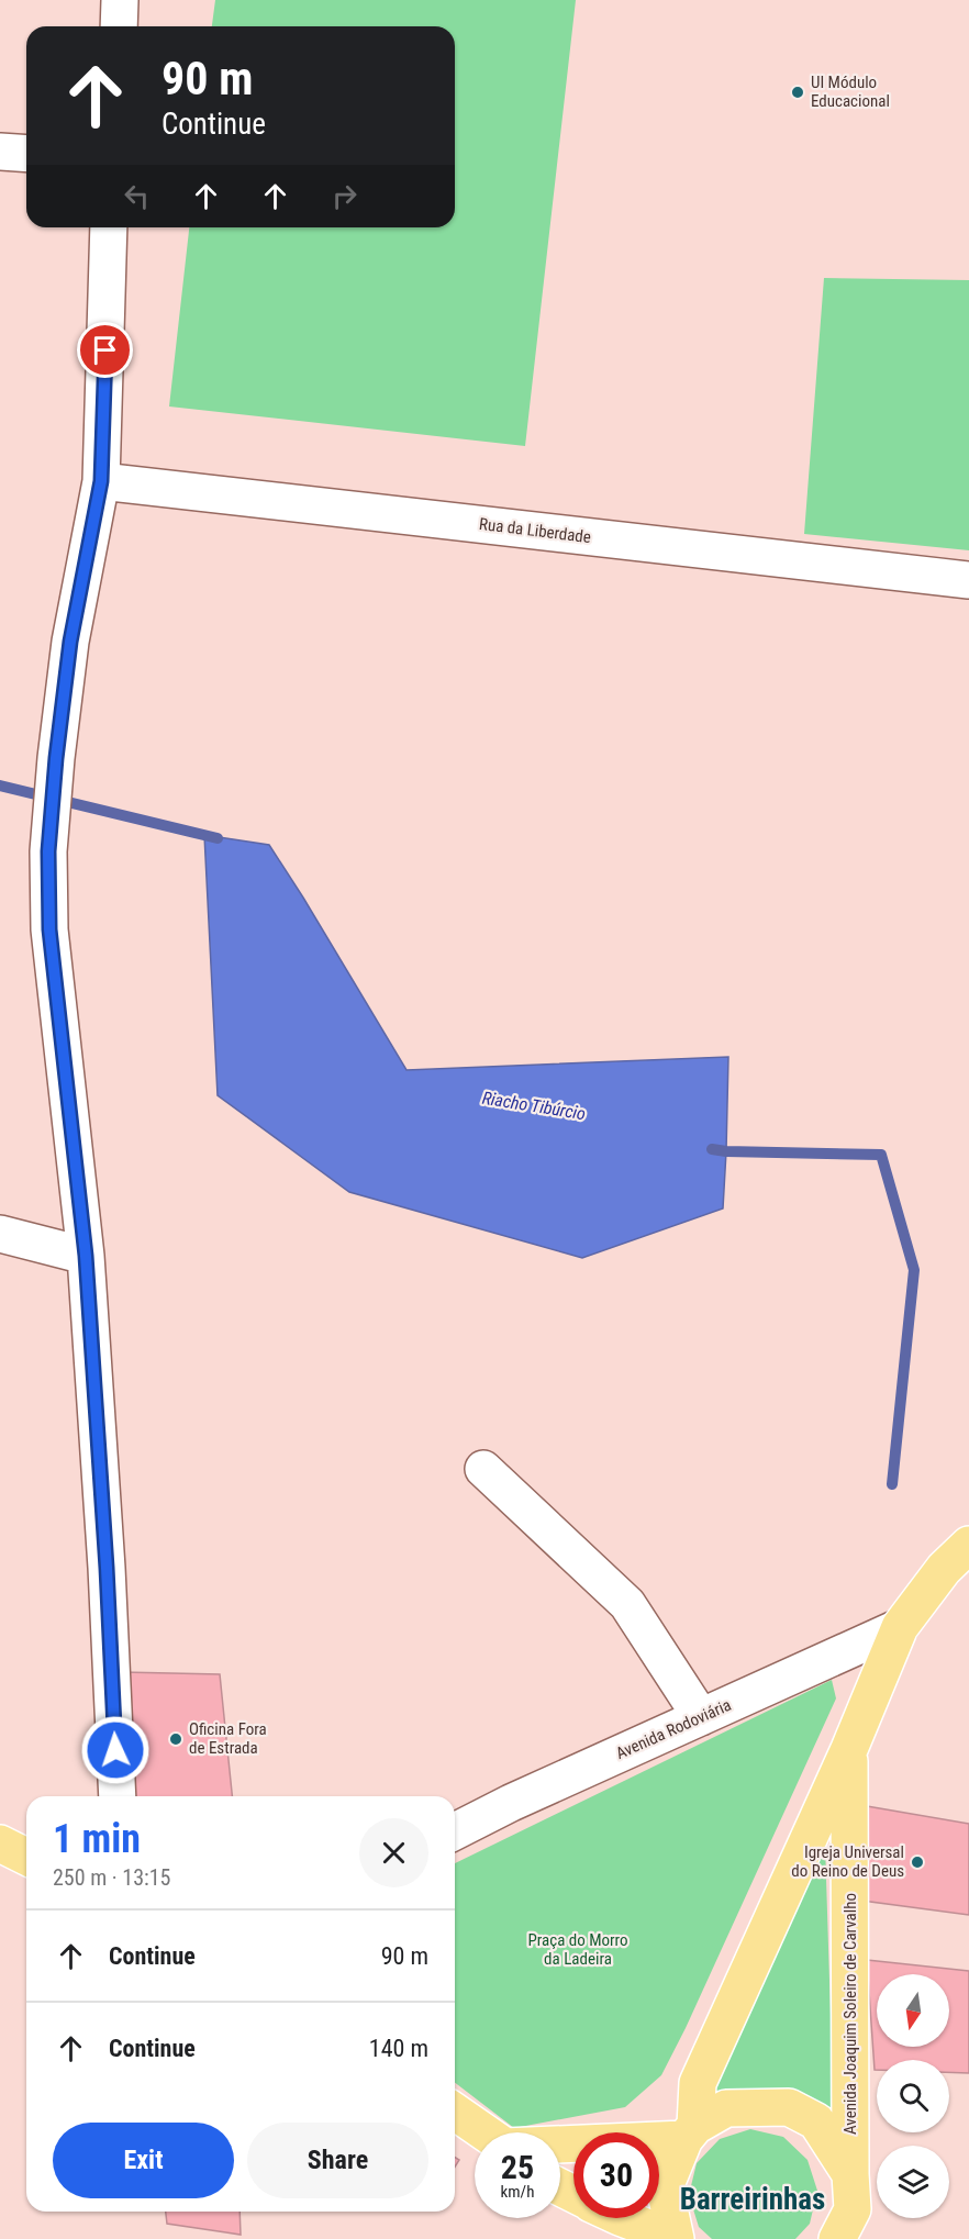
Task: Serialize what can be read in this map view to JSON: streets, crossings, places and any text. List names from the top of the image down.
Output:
{
  "streets": {
    "main road": ["Avenida Rodoviária", "Avenida Joaquim Soleiro de Carvalho"],
    "street": ["Rua da Liberdade"]
  },
  "crossings": [
    ["Avenida Rodoviária", "Avenida Joaquim Soleiro de Carvalho"]
  ],
  "districts": ["Barreirinhas"],
  "water": ["Riacho Tibúrcio"],
  "parks": ["Praça do Morro da Ladeira"],
  "places": ["UI Módulo Educacional", "Oficina Fora de Estrada", "Igreja Universal do Reino de Deus"],
  "north": "bottom",
  "page": {
    "turn": ["90 m", "Continue"],
    "heading": ["1 min", "250 m · 13:15"],
    "list": [
      {
        "name": "Continue",
        "value": "90 m"
      },
      {
        "name": "Continue",
        "value": "140 m"
      }
    ],
    "buttons": ["Exit", "Share"],
    "speed": "25 km/h",
    "limit": "30"
  }
}
